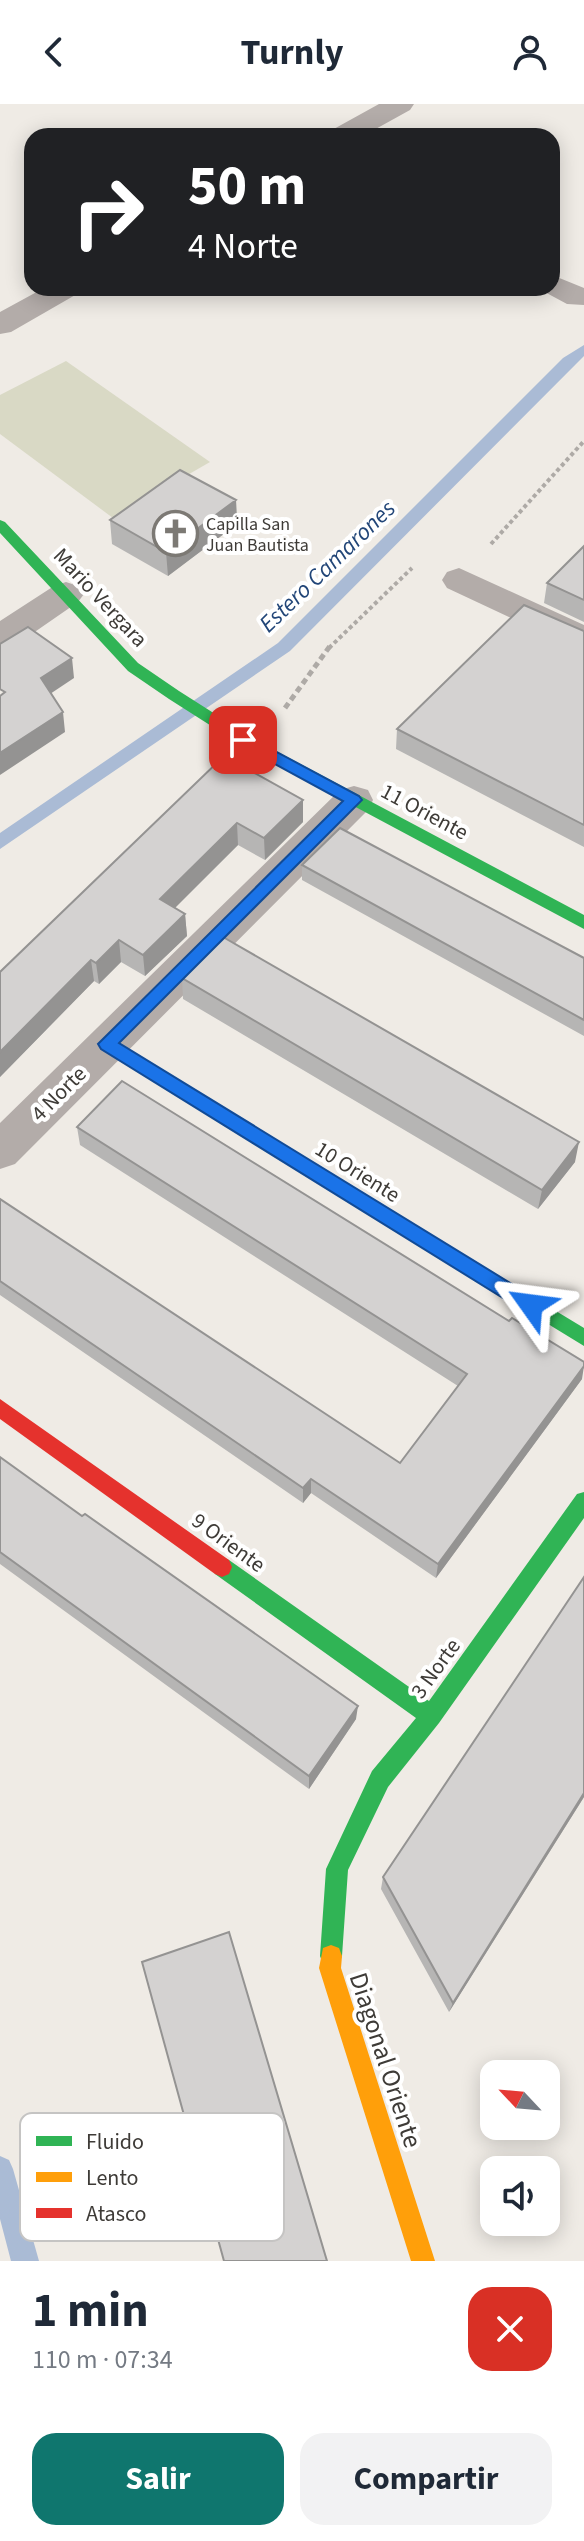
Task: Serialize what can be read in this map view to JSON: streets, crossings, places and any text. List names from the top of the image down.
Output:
{
  "streets": {
    "street": [
      "Mario Vergara",
      "11 Oriente",
      "4 Norte",
      "10 Oriente",
      "9 Oriente",
      "3 Norte",
      "Diagonal Oriente"
    ]
  },
  "crossings": [
    ["Mario Vergara", "11 Oriente"],
    ["11 Oriente", "4 Norte"],
    ["4 Norte", "10 Oriente"],
    ["9 Oriente", "3 Norte"],
    ["3 Norte", "Diagonal Oriente"]
  ],
  "water": ["Estero Camarones"],
  "places": {
    "church": ["Capilla San Juan Bautista"]
  },
  "legend": ["Fluido", "Lento", "Atasco"],
  "north": "top left",
  "page": {
    "header": "Turnly",
    "turn": ["50 m", "4 Norte"],
    "heading": ["1 min", "110 m · 07:34"],
    "buttons": ["Salir", "Compartir"]
  }
}
